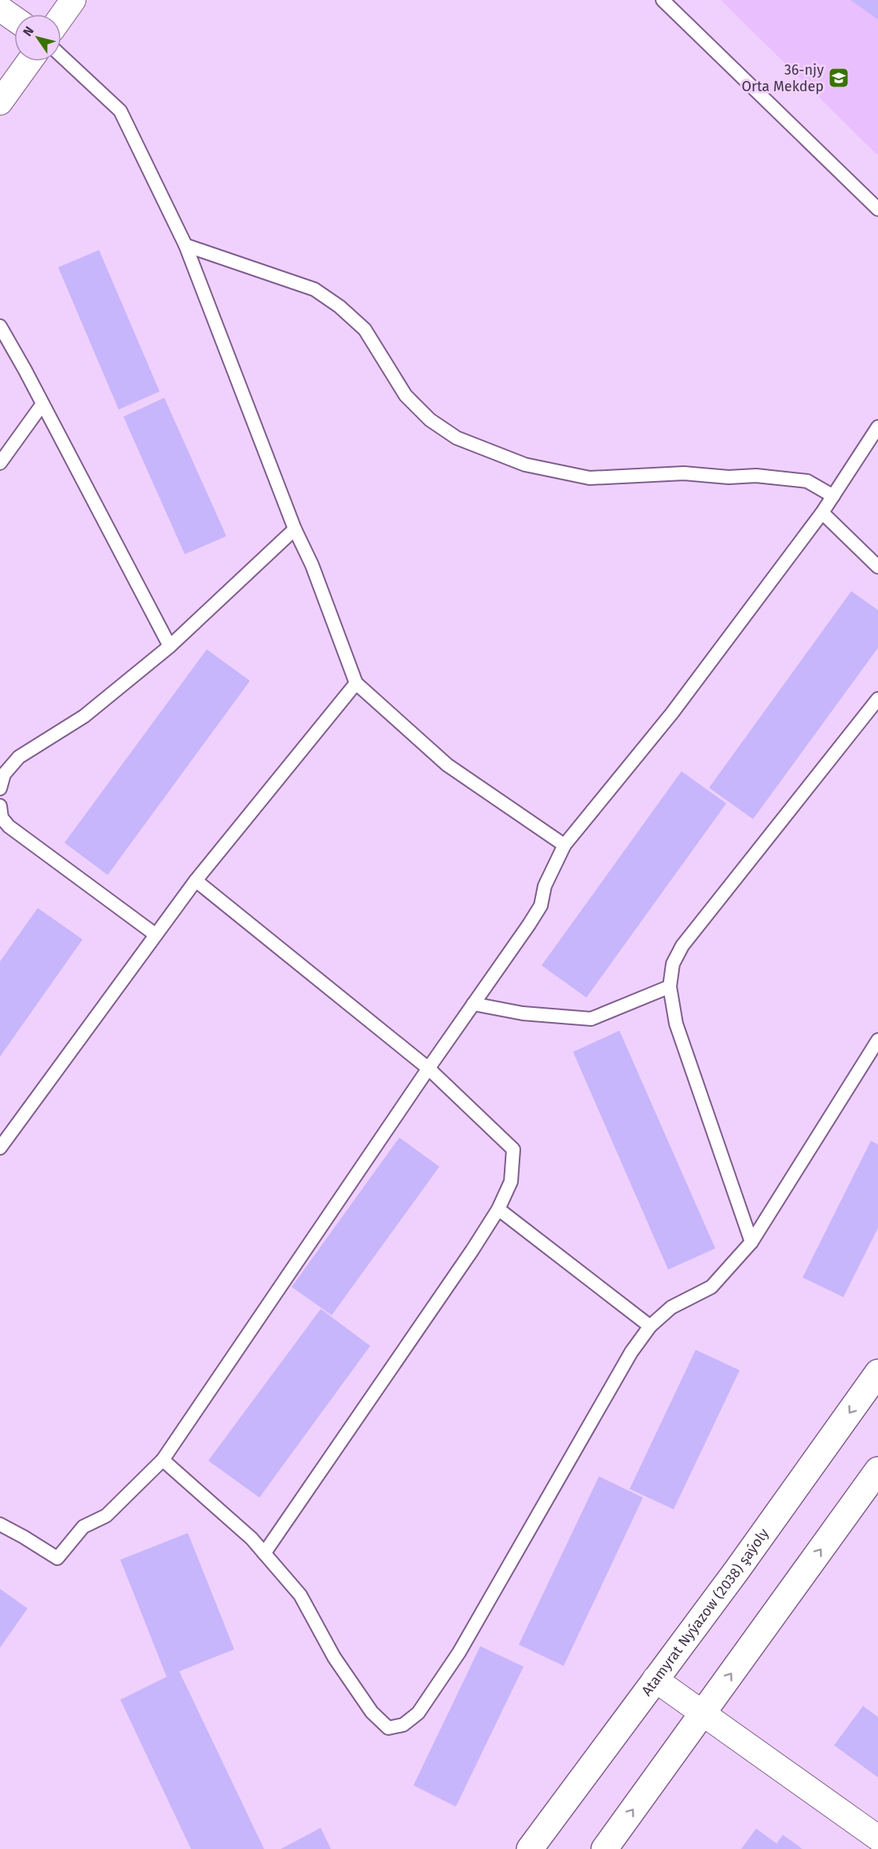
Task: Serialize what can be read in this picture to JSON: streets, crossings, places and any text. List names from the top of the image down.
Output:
{
  "streets": {
    "main road": ["Atamyrat Nyýazow (2038) şaýoly"]
  },
  "places": {
    "school or university": ["36-njy Orta Mekdep"]
  },
  "north": "top left"
}
